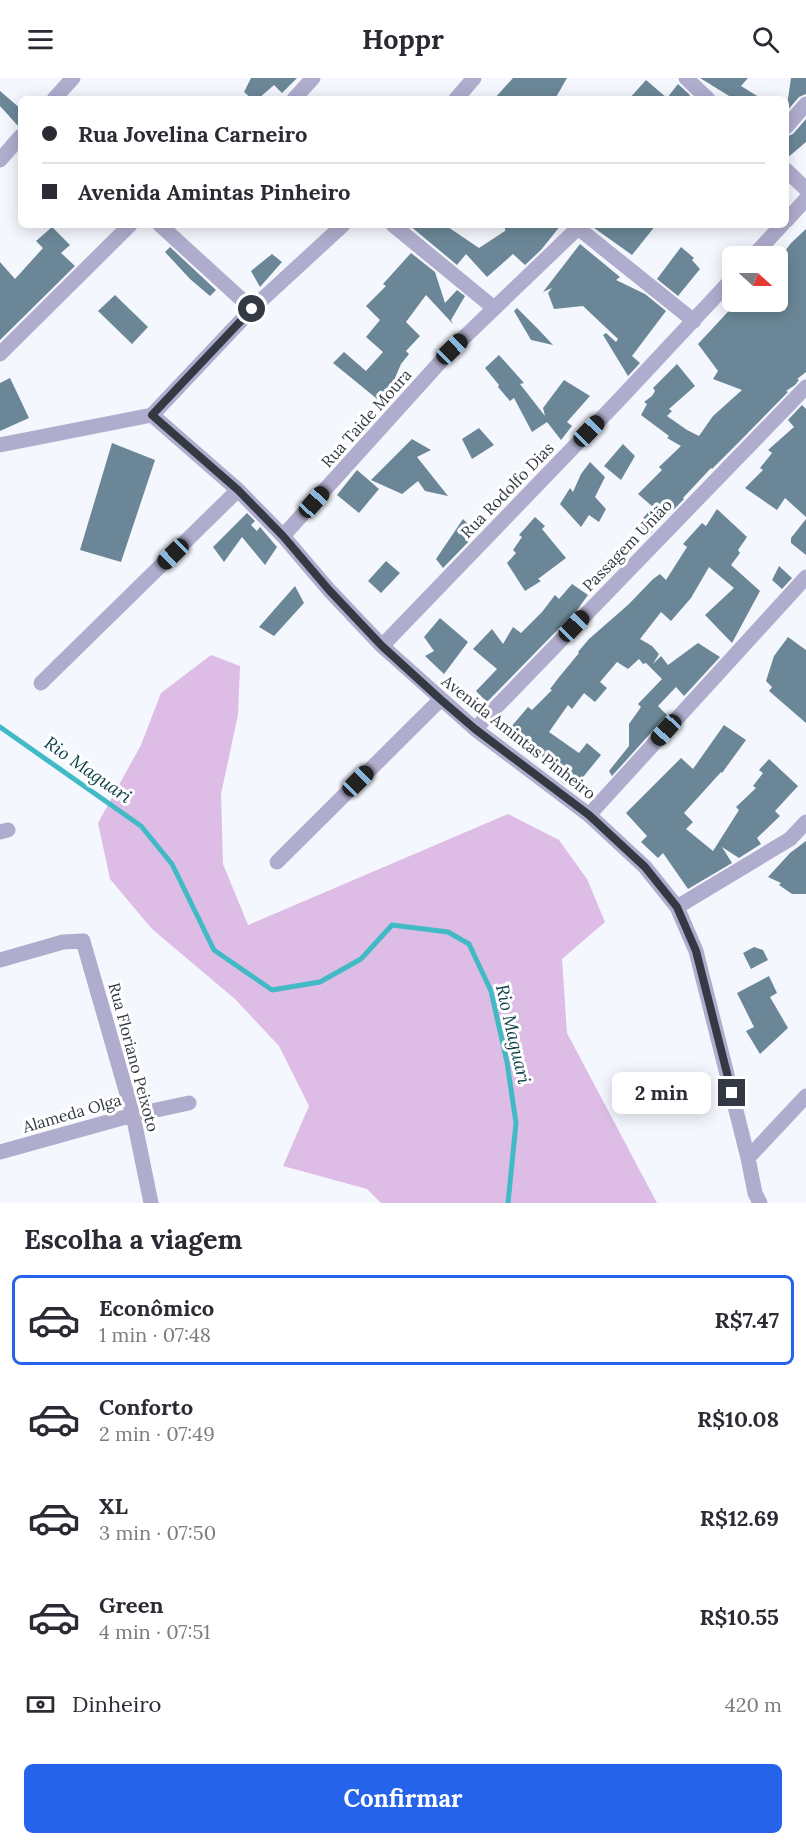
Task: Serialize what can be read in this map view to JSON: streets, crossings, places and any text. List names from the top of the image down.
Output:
{
  "streets": {
    "street": [
      "Rua Taide Moura",
      "Rua Rodolfo Dias",
      "Passagem União",
      "Avenida Amintas Pinheiro",
      "Rua Floriano Peixoto",
      "Alameda Olga"
    ]
  },
  "crossings": [
    ["Rua Taide Moura", "Avenida Amintas Pinheiro"],
    ["Rua Rodolfo Dias", "Avenida Amintas Pinheiro"],
    ["Passagem União", "Avenida Amintas Pinheiro"],
    ["Rua Floriano Peixoto", "Alameda Olga"]
  ],
  "water": ["Rio Maguari"],
  "north": "right",
  "page": {
    "header": "Hoppr",
    "banner": ["Rua Jovelina Carneiro", "Avenida Amintas Pinheiro"],
    "bubble": "2 min",
    "heading": "Escolha a viagem",
    "list": [
      {
        "name": "Econômico",
        "note": "1 min · 07:48",
        "value": "R$7.47"
      },
      {
        "name": "Conforto",
        "note": "2 min · 07:49",
        "value": "R$10.08"
      },
      {
        "name": "XL",
        "note": "3 min · 07:50",
        "value": "R$12.69"
      },
      {
        "name": "Green",
        "note": "4 min · 07:51",
        "value": "R$10.55"
      }
    ],
    "pay": ["Dinheiro", "420 m"],
    "buttons": "Confirmar"
  }
}
